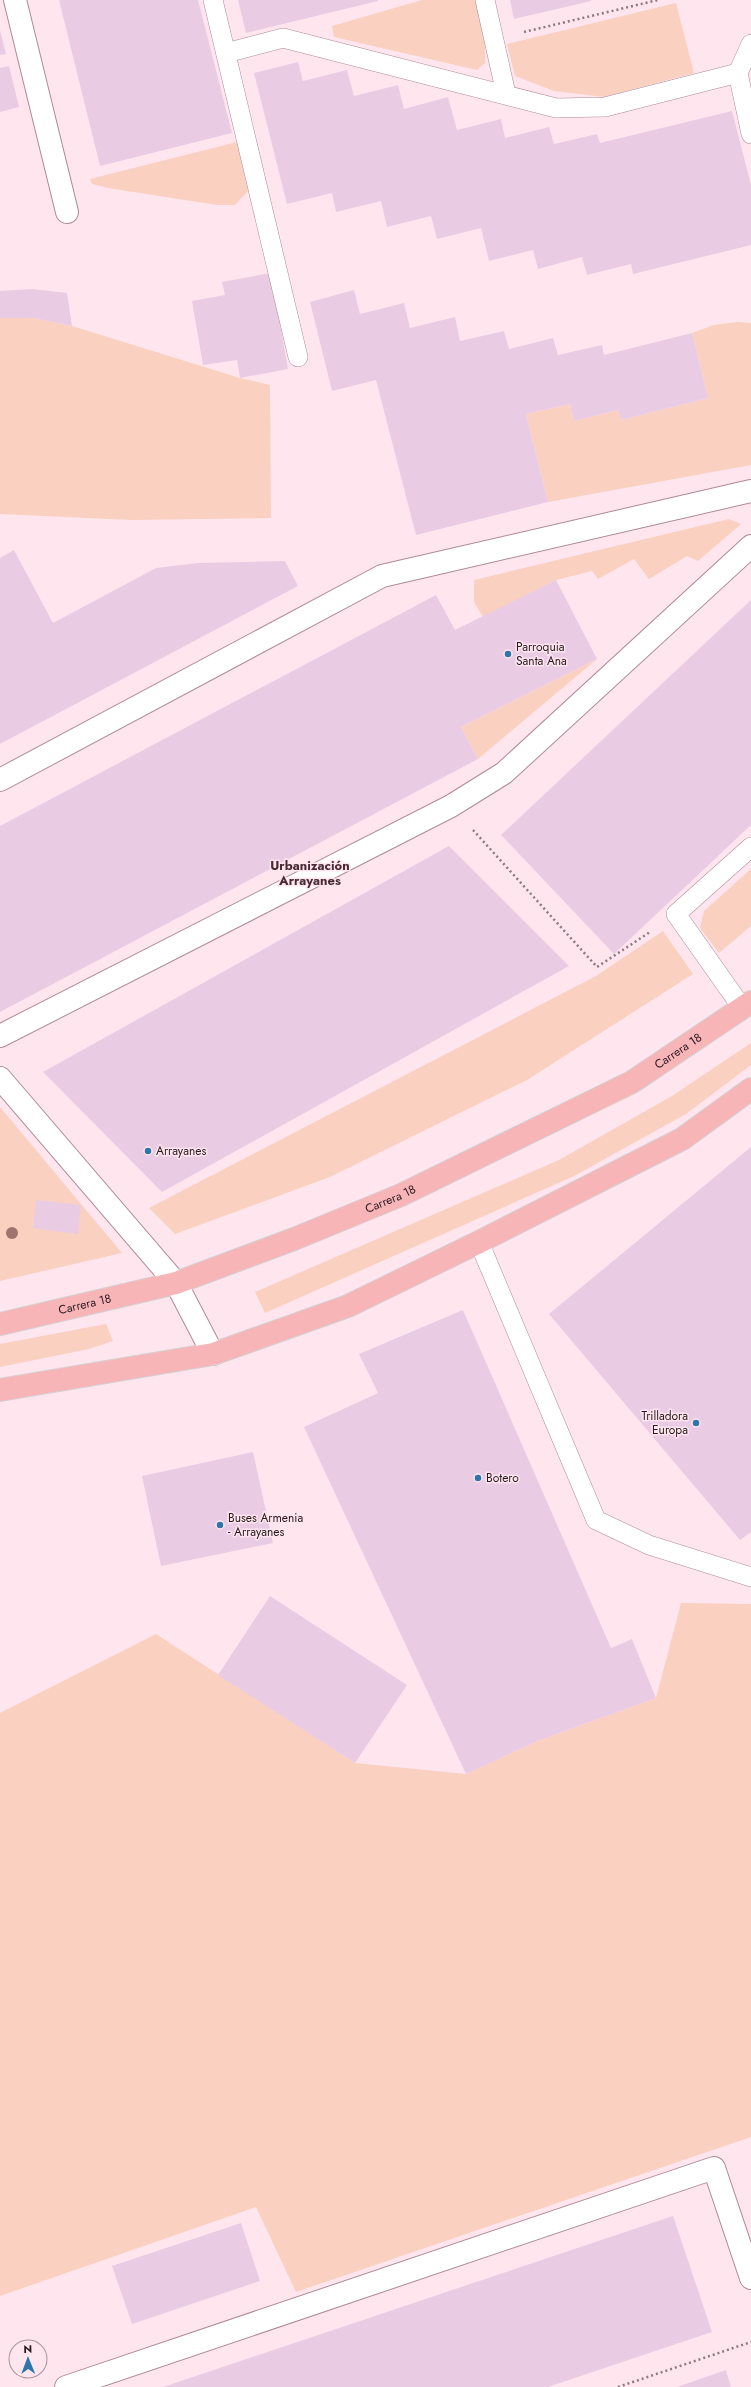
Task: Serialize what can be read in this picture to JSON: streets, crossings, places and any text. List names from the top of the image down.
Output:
{
  "streets": {
    "main road": ["Carrera 18"]
  },
  "districts": ["Urbanización Arrayanes"],
  "places": [
    "Parroquia Santa Ana",
    "Arrayanes",
    "Trilladora Europa",
    "Botero",
    "Buses Armenia - Arrayanes"
  ],
  "north": "top"
}
